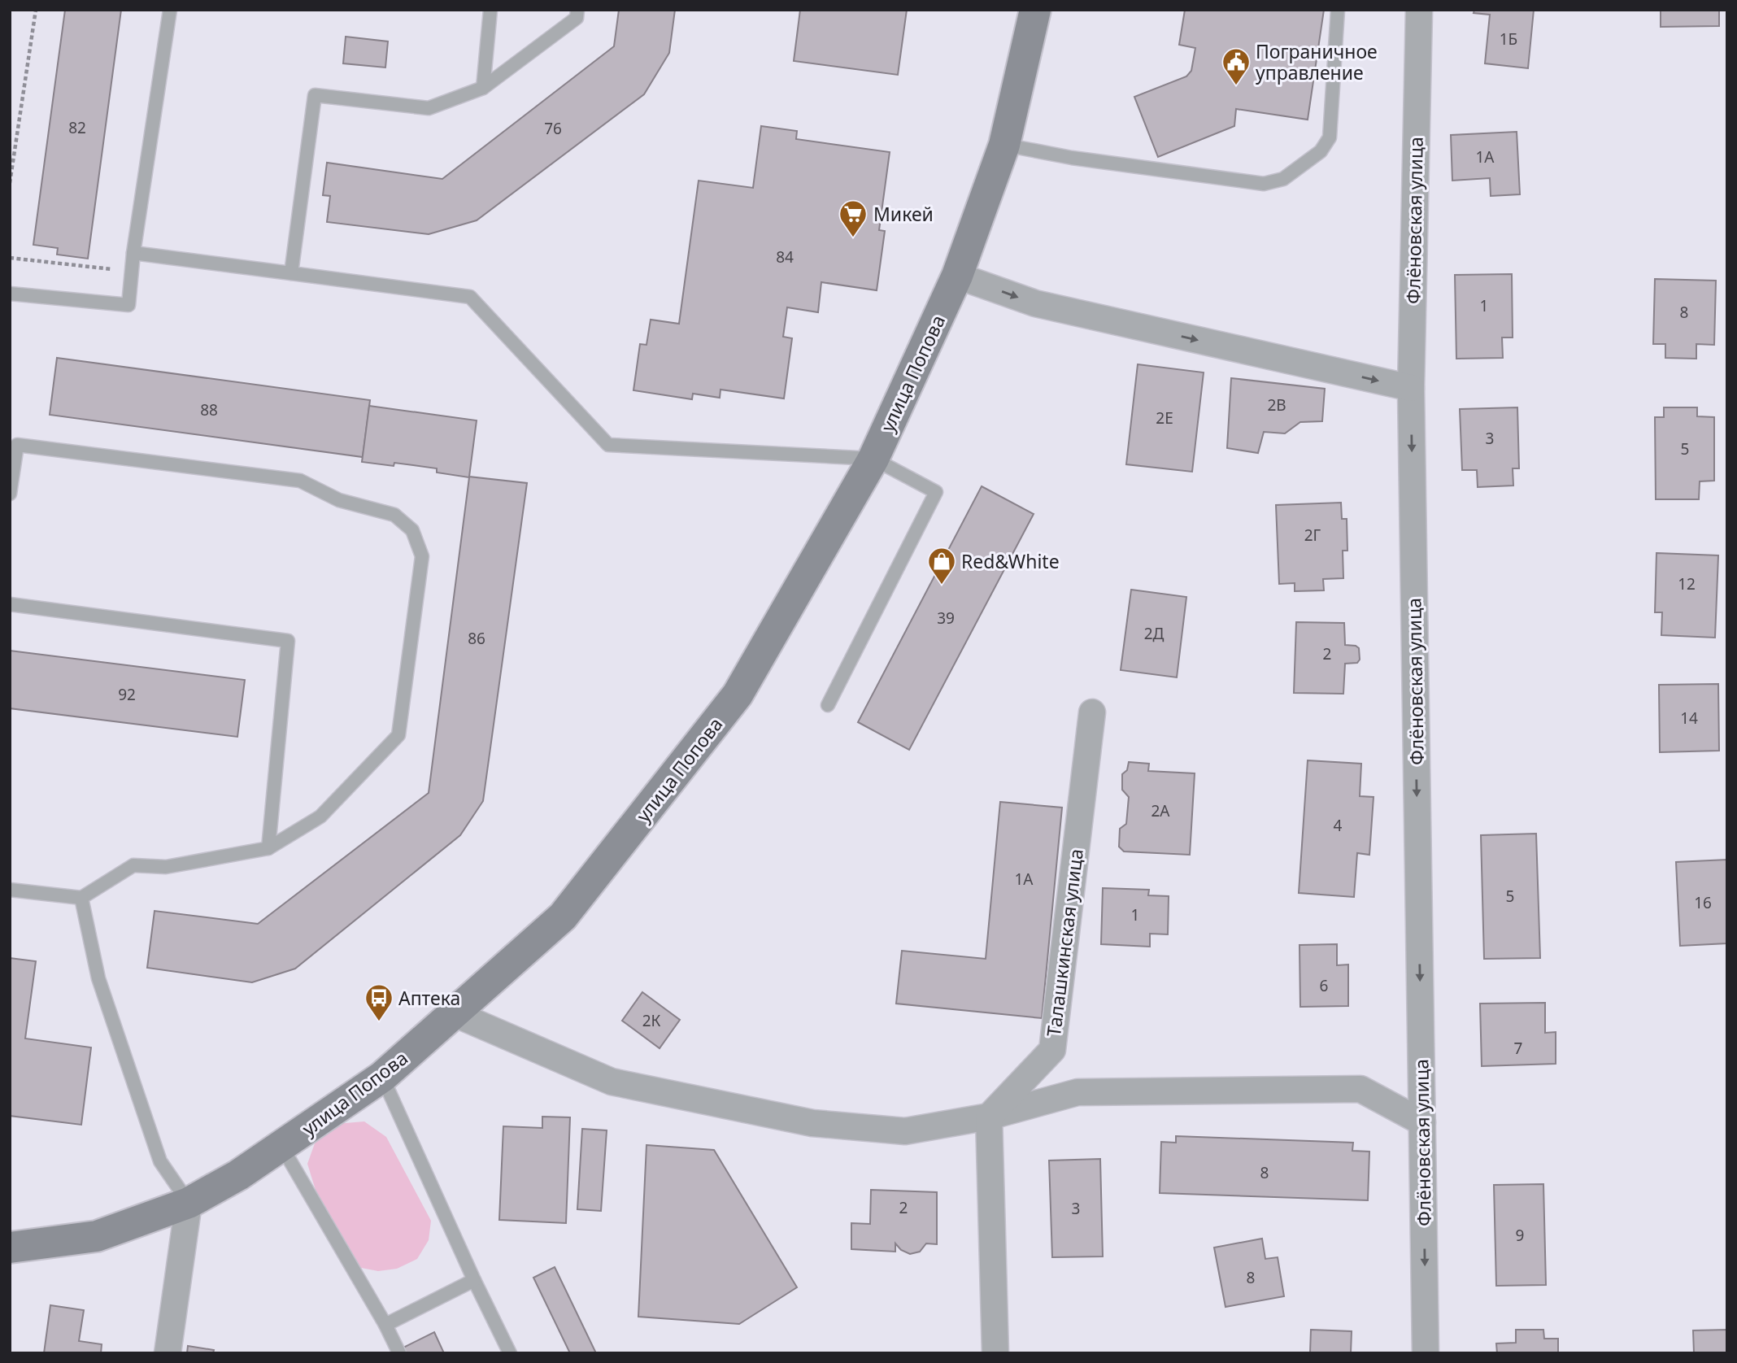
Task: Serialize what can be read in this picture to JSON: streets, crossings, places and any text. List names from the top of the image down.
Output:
{
  "streets": {
    "street": ["Флёновская улица", "улица Попова", "Талашкинская улица"]
  },
  "one_way": ["Флёновская улица"],
  "places": {
    "public building": ["Пограничное управление"],
    "supermarket": ["Микей"],
    "shop": ["Red&White"],
    "bus stop": ["Аптека"]
  },
  "house_numbers": [
    "1Б",
    "82",
    "76",
    "1А",
    "84",
    "1",
    "8",
    "2В",
    "88",
    "2Е",
    "3",
    "5",
    "2Г",
    "12",
    "39",
    "2Д",
    "86",
    "2",
    "92",
    "14",
    "2А",
    "4",
    "1А",
    "5",
    "16",
    "1",
    "6",
    "2К",
    "7",
    "8",
    "2",
    "3",
    "9",
    "8"
  ]
}
